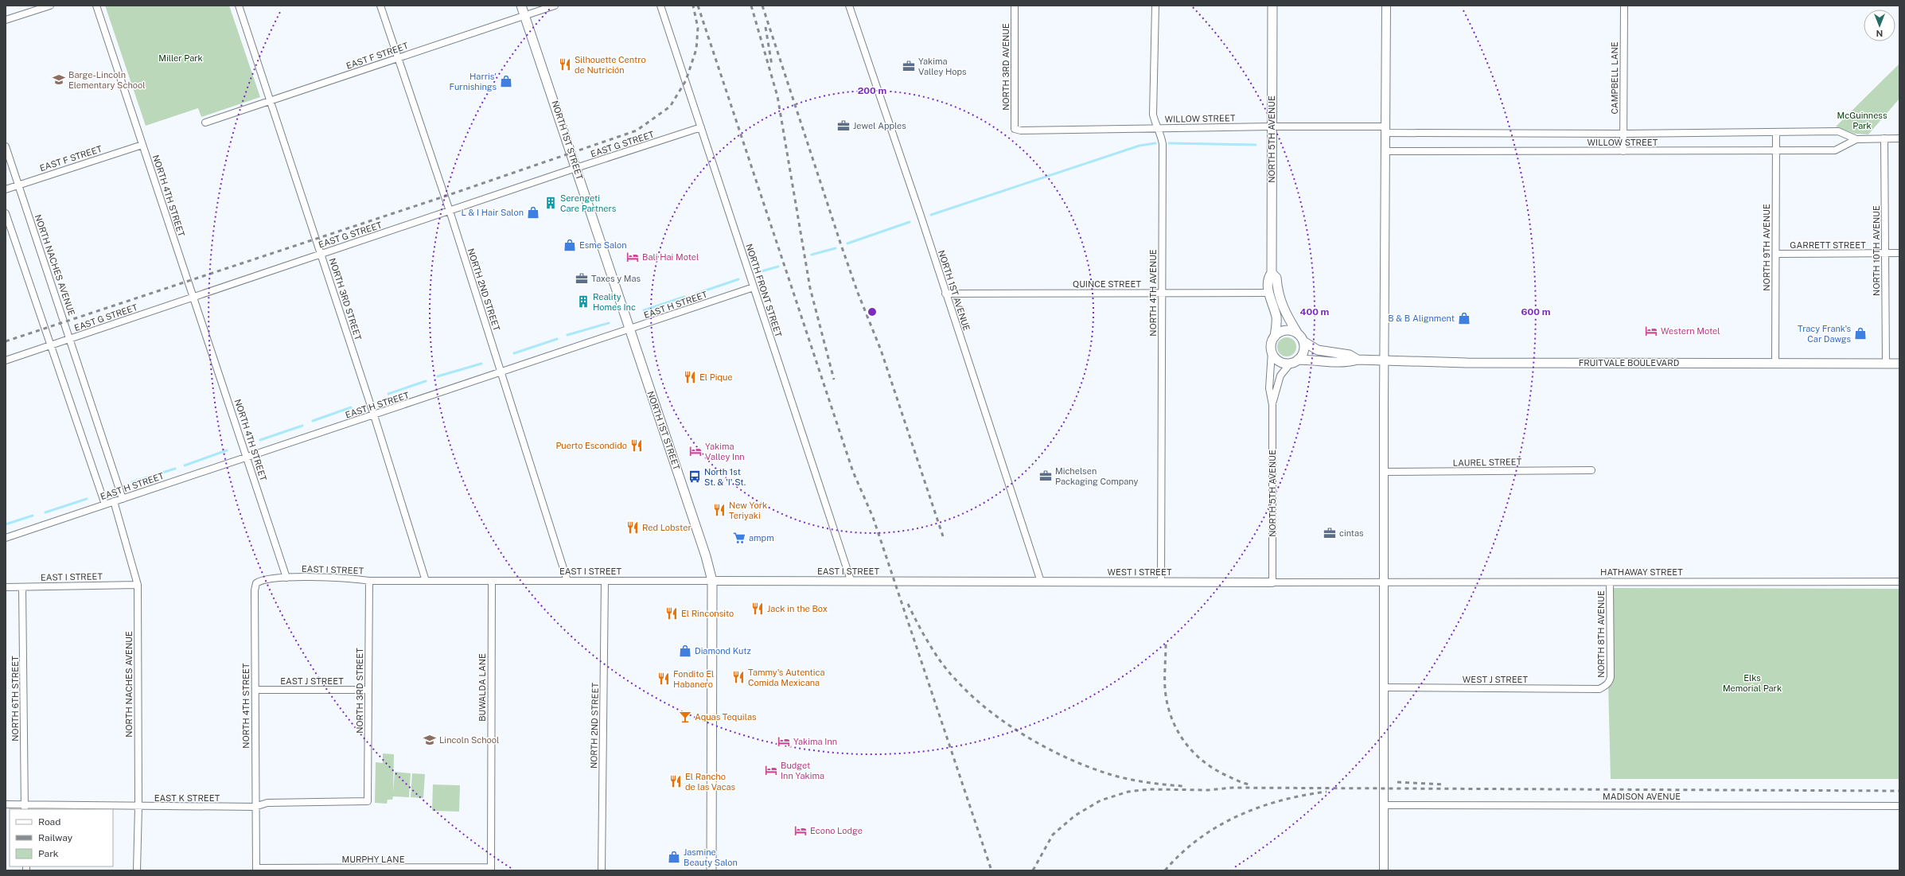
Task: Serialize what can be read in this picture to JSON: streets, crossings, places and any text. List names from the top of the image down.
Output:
{
  "streets": {
    "main road": ["NORTH 5TH AVENUE", "NORTH 1ST STREET", "FRUITVALE BOULEVARD"],
    "street": [
      "EAST F STREET",
      "NORTH 3RD AVENUE",
      "CAMPBELL LANE",
      "WILLOW STREET",
      "EAST G STREET",
      "NORTH 4TH STREET",
      "GARRETT STREET",
      "NORTH 9TH AVENUE",
      "NORTH 10TH AVENUE",
      "NORTH NACHES AVENUE",
      "QUINCE STREET",
      "NORTH 2ND STREET",
      "NORTH FRONT STREET",
      "NORTH 1ST AVENUE",
      "NORTH 4TH AVENUE",
      "NORTH 3RD STREET",
      "EAST H STREET",
      "LAUREL STREET",
      "EAST I STREET",
      "WEST I STREET",
      "HATHAWAY STREET",
      "NORTH 8TH AVENUE",
      "WEST J STREET",
      "EAST J STREET",
      "BUWALDA LANE",
      "NORTH 6TH STREET",
      "MADISON AVENUE",
      "EAST K STREET",
      "MURPHY LANE"
    ]
  },
  "crossings": [
    ["EAST F STREET", "NORTH 1ST STREET"],
    ["EAST F STREET", "NORTH 4TH STREET"],
    ["EAST F STREET", "NORTH NACHES AVENUE"],
    ["EAST F STREET", "NORTH 2ND STREET"],
    ["EAST F STREET", "NORTH 3RD STREET"],
    ["NORTH 3RD AVENUE", "WILLOW STREET"],
    ["CAMPBELL LANE", "WILLOW STREET"],
    ["WILLOW STREET", "NORTH 5TH AVENUE"],
    ["WILLOW STREET", "NORTH 9TH AVENUE"],
    ["WILLOW STREET", "NORTH 10TH AVENUE"],
    ["WILLOW STREET", "NORTH 4TH AVENUE"],
    ["NORTH 5TH AVENUE", "QUINCE STREET"],
    ["NORTH 5TH AVENUE", "FRUITVALE BOULEVARD"],
    ["NORTH 5TH AVENUE", "WEST I STREET"],
    ["NORTH 1ST STREET", "EAST G STREET"],
    ["NORTH 1ST STREET", "EAST H STREET"],
    ["NORTH 1ST STREET", "EAST I STREET"],
    ["EAST G STREET", "NORTH 4TH STREET"],
    ["EAST G STREET", "NORTH NACHES AVENUE"],
    ["EAST G STREET", "NORTH 2ND STREET"],
    ["EAST G STREET", "NORTH FRONT STREET"],
    ["EAST G STREET", "NORTH 3RD STREET"],
    ["NORTH 4TH STREET", "EAST H STREET"],
    ["NORTH 4TH STREET", "EAST I STREET"],
    ["NORTH 4TH STREET", "EAST J STREET"],
    ["NORTH 4TH STREET", "EAST K STREET"],
    ["NORTH 4TH STREET", "MURPHY LANE"],
    ["GARRETT STREET", "NORTH 9TH AVENUE"],
    ["GARRETT STREET", "NORTH 10TH AVENUE"],
    ["NORTH 9TH AVENUE", "FRUITVALE BOULEVARD"],
    ["NORTH 10TH AVENUE", "FRUITVALE BOULEVARD"],
    ["NORTH NACHES AVENUE", "EAST H STREET"],
    ["NORTH NACHES AVENUE", "EAST I STREET"],
    ["NORTH NACHES AVENUE", "EAST K STREET"],
    ["QUINCE STREET", "NORTH 1ST AVENUE"],
    ["QUINCE STREET", "NORTH 4TH AVENUE"],
    ["NORTH 2ND STREET", "EAST H STREET"],
    ["NORTH 2ND STREET", "EAST I STREET"],
    ["NORTH FRONT STREET", "EAST H STREET"],
    ["NORTH FRONT STREET", "EAST I STREET"],
    ["NORTH 1ST AVENUE", "WEST I STREET"],
    ["NORTH 4TH AVENUE", "WEST I STREET"],
    ["NORTH 3RD STREET", "EAST H STREET"],
    ["NORTH 3RD STREET", "EAST I STREET"],
    ["NORTH 3RD STREET", "EAST J STREET"],
    ["NORTH 3RD STREET", "EAST K STREET"],
    ["EAST I STREET", "WEST I STREET"],
    ["EAST I STREET", "BUWALDA LANE"],
    ["EAST I STREET", "NORTH 6TH STREET"],
    ["WEST I STREET", "HATHAWAY STREET"],
    ["HATHAWAY STREET", "NORTH 8TH AVENUE"],
    ["NORTH 8TH AVENUE", "WEST J STREET"],
    ["BUWALDA LANE", "MURPHY LANE"],
    ["NORTH 6TH STREET", "EAST K STREET"]
  ],
  "parks": ["Miller Park", "McGuinness Park", "Elks Memorial Park"],
  "places": {
    "restaurant": [
      "Silhouette Centro de Nutrición",
      "El Pique",
      "Puerto Escondido",
      "New York Teriyaki",
      "Red Lobster",
      "Jack in the Box",
      "El Rinconsito",
      "Tammy's Autentica Comida Mexicana",
      "Fondito El Habanero",
      "El Rancho de las Vacas"
    ],
    "office": [
      "Yakima Valley Hops",
      "Jewel Apples",
      "Taxes y Mas",
      "Michelsen Packaging Company",
      "cintas"
    ],
    "school or university": ["Barge-Lincoln Elementary School", "Lincoln School"],
    "shop": [
      "Harris' Furnishings",
      "L & I Hair Salon",
      "Esme Salon",
      "B & B Alignment",
      "Tracy Frank's Car Dawgs",
      "Diamond Kutz",
      "Jasmine Beauty Salon"
    ],
    "building": ["Serengeti Care Partners", "Reality Homes Inc"],
    "hotel": [
      "Bali Hai Motel",
      "Western Motel",
      "Yakima Valley Inn",
      "Yakima Inn",
      "Budget Inn Yakima",
      "Econo Lodge"
    ],
    "bus stop": ["North 1st St. & 'I' St."],
    "supermarket": ["ampm"],
    "bar": ["Aquas Tequilas"]
  },
  "legend": ["Road", "Railway", "Park"],
  "north": "bottom",
  "rings": ["200 m", "400 m", "600 m"]
}
